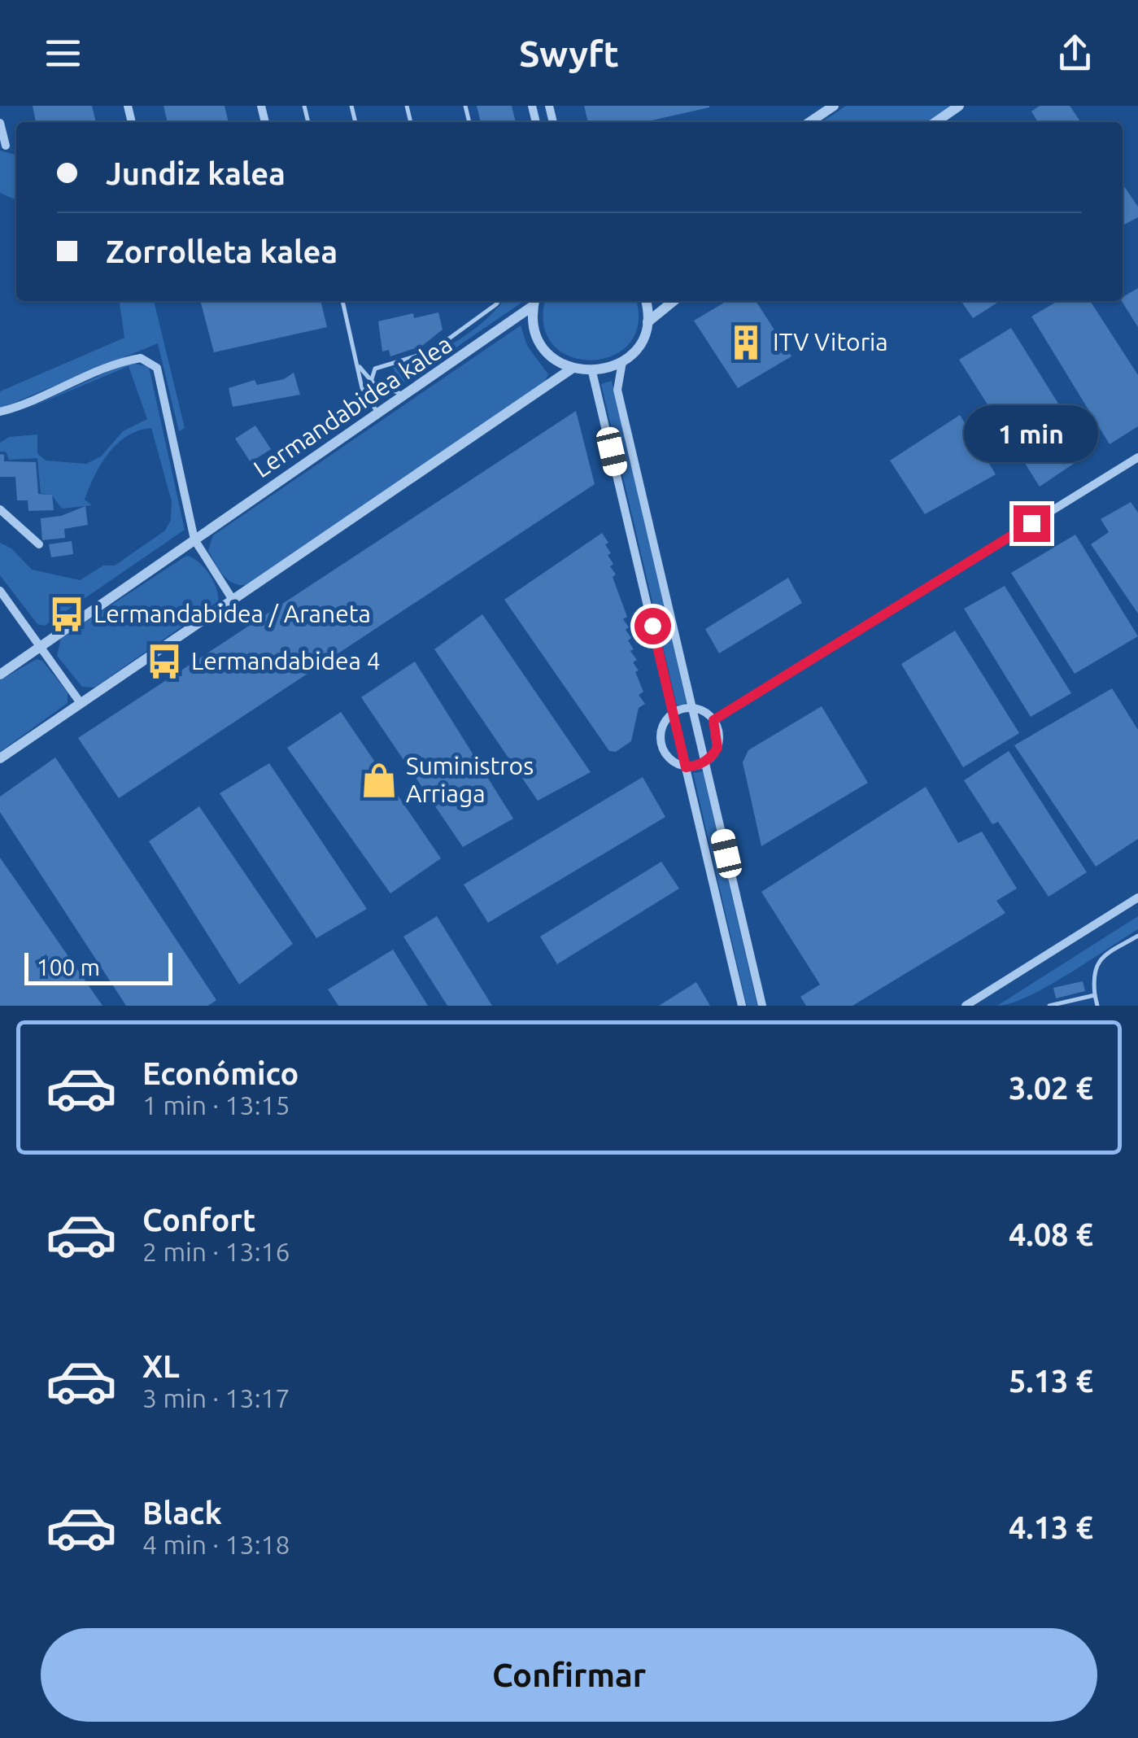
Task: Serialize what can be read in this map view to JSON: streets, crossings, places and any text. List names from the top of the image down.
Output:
{
  "streets": {
    "street": ["Lermandabidea kalea"]
  },
  "places": {
    "building": ["ITV Vitoria"],
    "bus stop": ["Lermandabidea / Araneta", "Lermandabidea 4"],
    "shop": ["Suministros Arriaga"]
  },
  "scale_bar": "100 m",
  "page": {
    "header": "Swyft",
    "banner": ["Jundiz kalea", "Zorrolleta kalea"],
    "bubble": "1 min",
    "scale": "100 m",
    "list": [
      {
        "name": "Económico",
        "note": "1 min · 13:15",
        "value": "3.02 €"
      },
      {
        "name": "Confort",
        "note": "2 min · 13:16",
        "value": "4.08 €"
      },
      {
        "name": "XL",
        "note": "3 min · 13:17",
        "value": "5.13 €"
      },
      {
        "name": "Black",
        "note": "4 min · 13:18",
        "value": "4.13 €"
      }
    ],
    "buttons": "Confirmar"
  }
}
